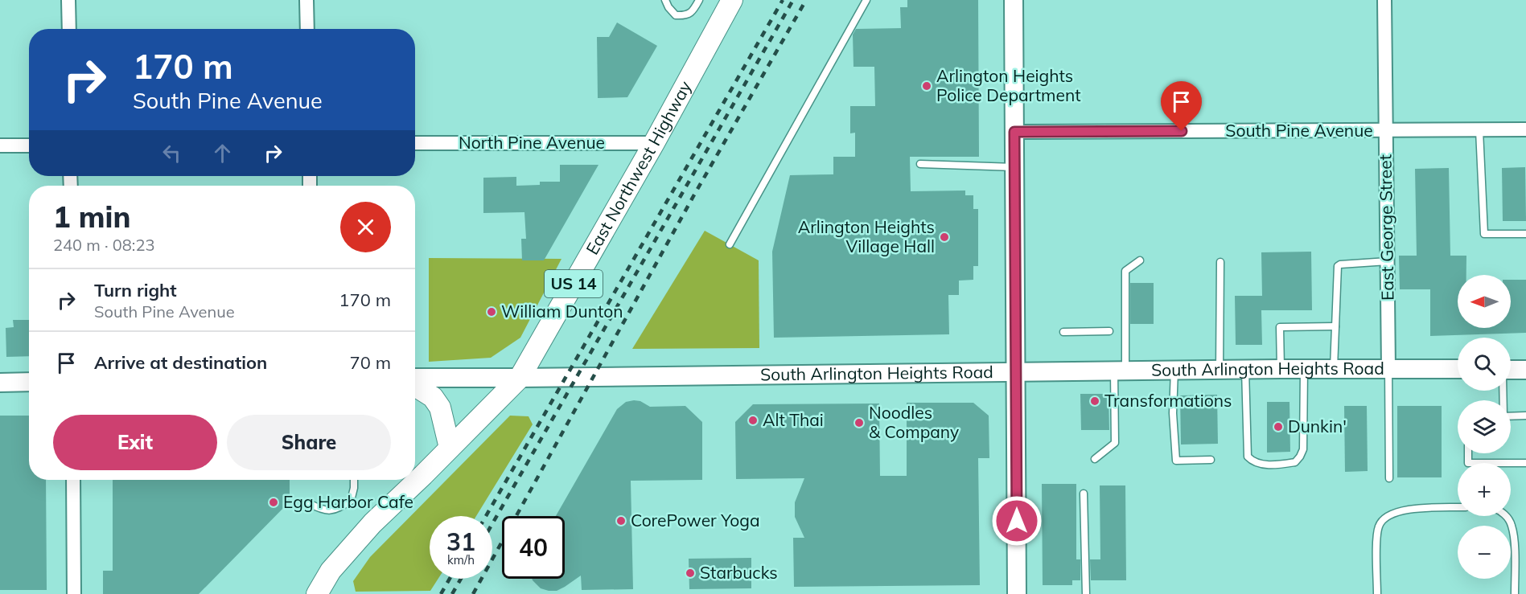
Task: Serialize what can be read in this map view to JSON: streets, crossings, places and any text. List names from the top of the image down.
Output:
{
  "streets": {
    "main road": ["East Northwest Highway", "US 14", "South Arlington Heights Road"],
    "street": ["South Pine Avenue", "North Pine Avenue", "East George Street"]
  },
  "crossings": [
    ["South Pine Avenue", "East George Street"],
    ["North Pine Avenue", "East Northwest Highway"],
    ["East Northwest Highway", "South Arlington Heights Road"],
    ["East George Street", "South Arlington Heights Road"]
  ],
  "places": [
    "Arlington Heights Police Department",
    "Arlington Heights Village Hall",
    "William Dunton",
    "Transformations",
    "Alt Thai",
    "Noodles & Company",
    "Dunkin'",
    "Egg Harbor Cafe",
    "CorePower Yoga",
    "Starbucks"
  ],
  "north": "left",
  "page": {
    "turn": ["170 m", "South Pine Avenue"],
    "heading": ["1 min", "240 m · 08:23"],
    "list": [
      {
        "name": "Turn right",
        "note": "South Pine Avenue",
        "value": "170 m"
      },
      {
        "name": "Arrive at destination",
        "value": "70 m"
      }
    ],
    "map_buttons": ["+", "−"],
    "buttons": ["Exit", "Share"],
    "speed": "31 km/h",
    "limit": "40"
  }
}
